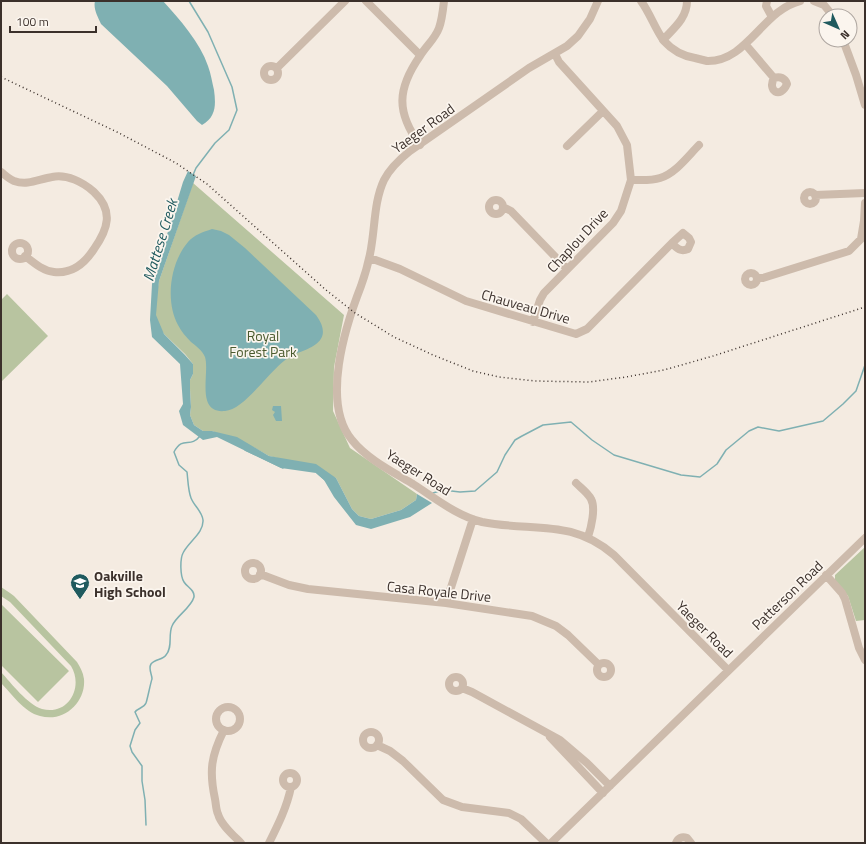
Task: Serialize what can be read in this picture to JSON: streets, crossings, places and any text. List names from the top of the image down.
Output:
{
  "streets": {
    "street": [
      "Yaeger Road",
      "Chaplou Drive",
      "Chauveau Drive",
      "Casa Royale Drive",
      "Patterson Road"
    ]
  },
  "crossings": [
    ["Yaeger Road", "Chaplou Drive"],
    ["Yaeger Road", "Chauveau Drive"],
    ["Yaeger Road", "Patterson Road"],
    ["Chaplou Drive", "Chauveau Drive"]
  ],
  "water": ["Mattese Creek"],
  "parks": ["Royal Forest Park"],
  "places": {
    "school or university": ["Oakville High School"]
  },
  "scale_bar": "100 m",
  "north": "bottom right"
}
